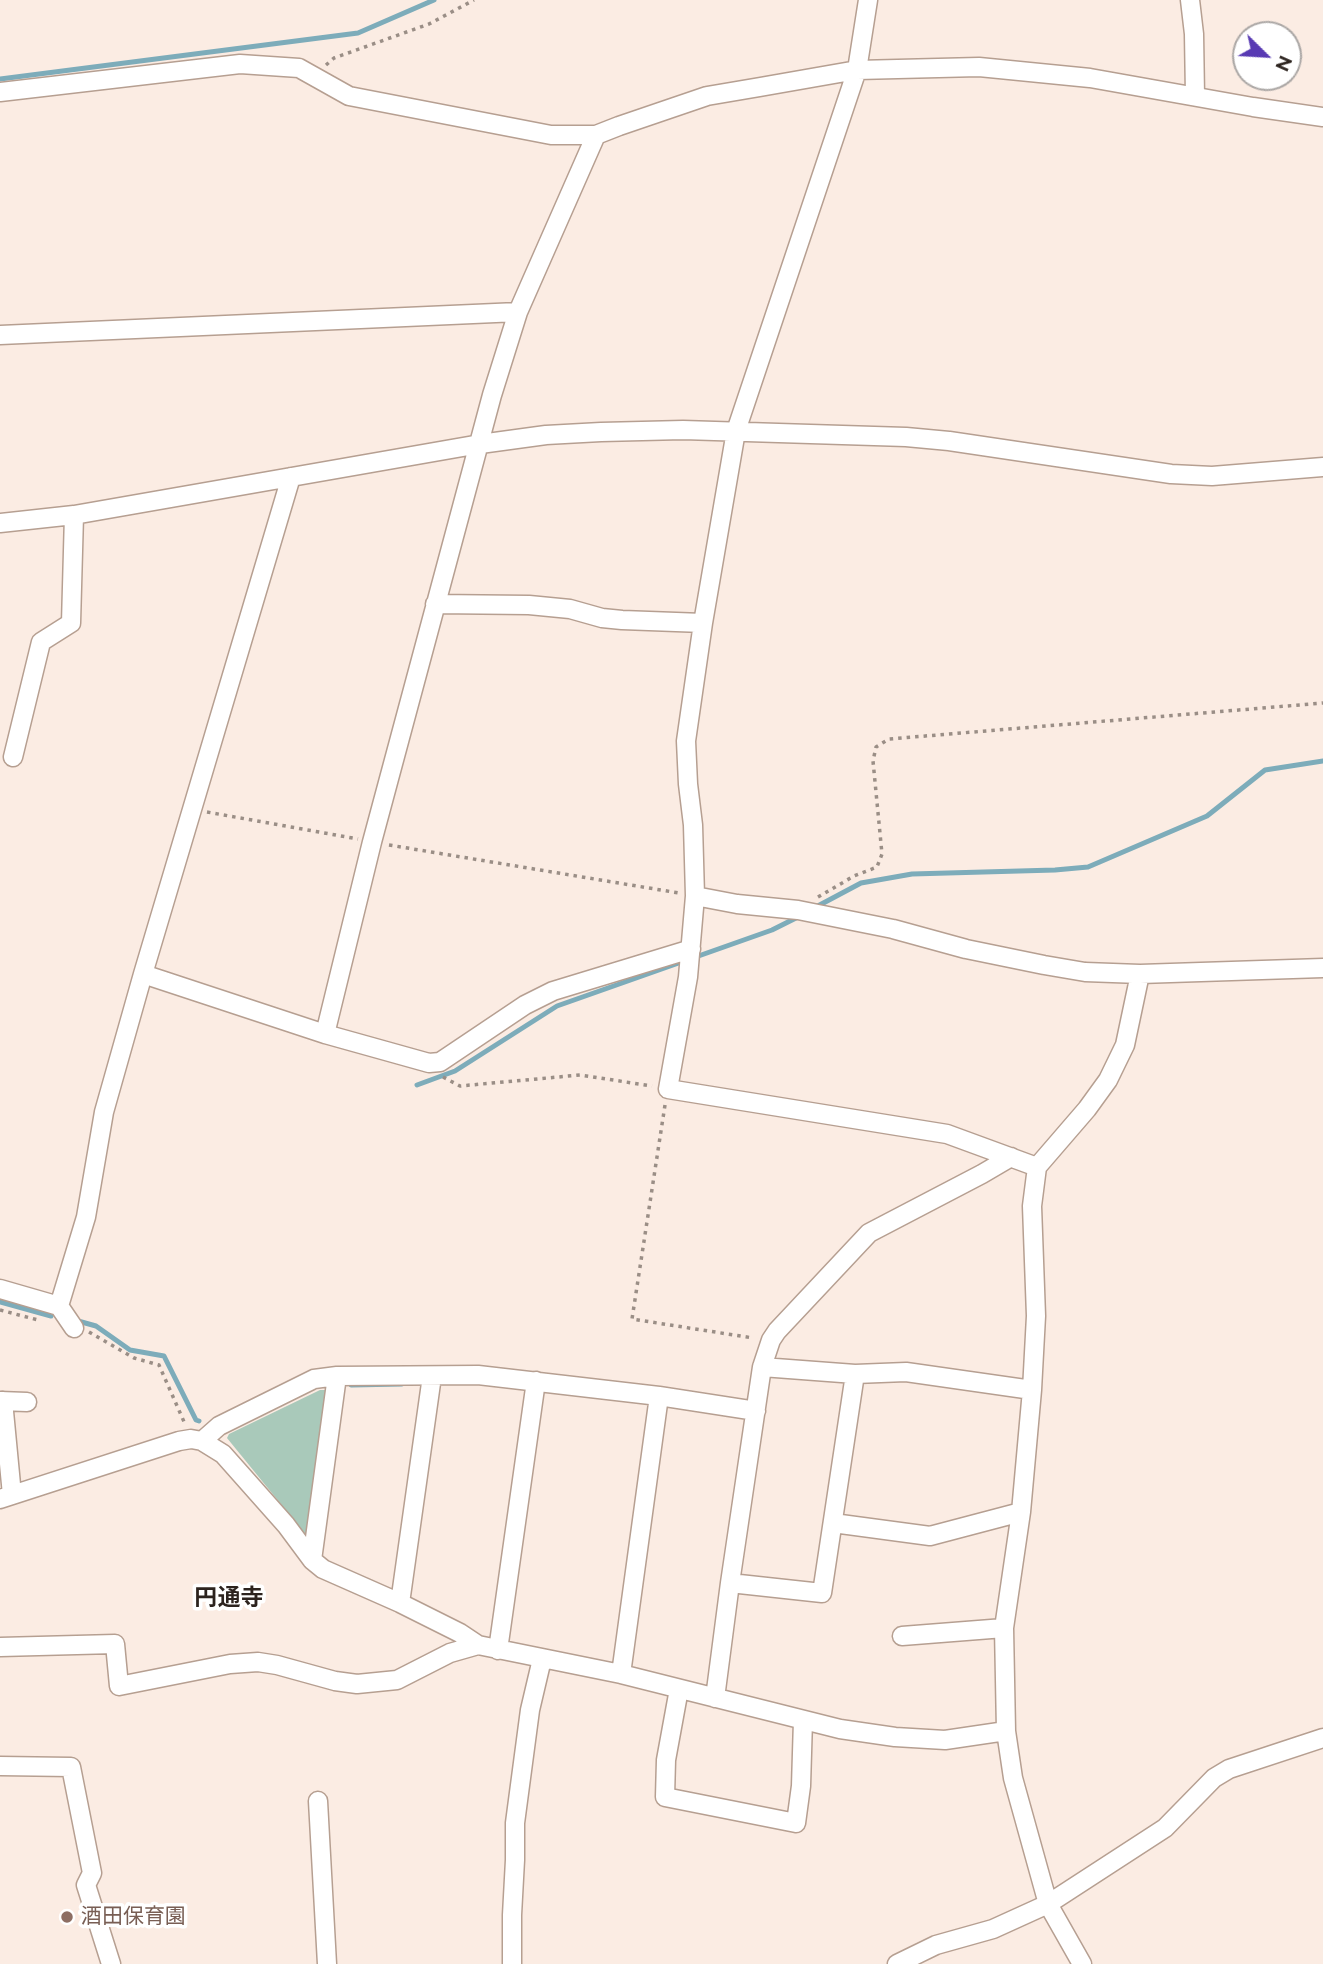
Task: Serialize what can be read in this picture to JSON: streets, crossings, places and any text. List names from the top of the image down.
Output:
{
  "districts": ["円通寺"],
  "places": ["酒田保育園"],
  "north": "bottom right"
}
